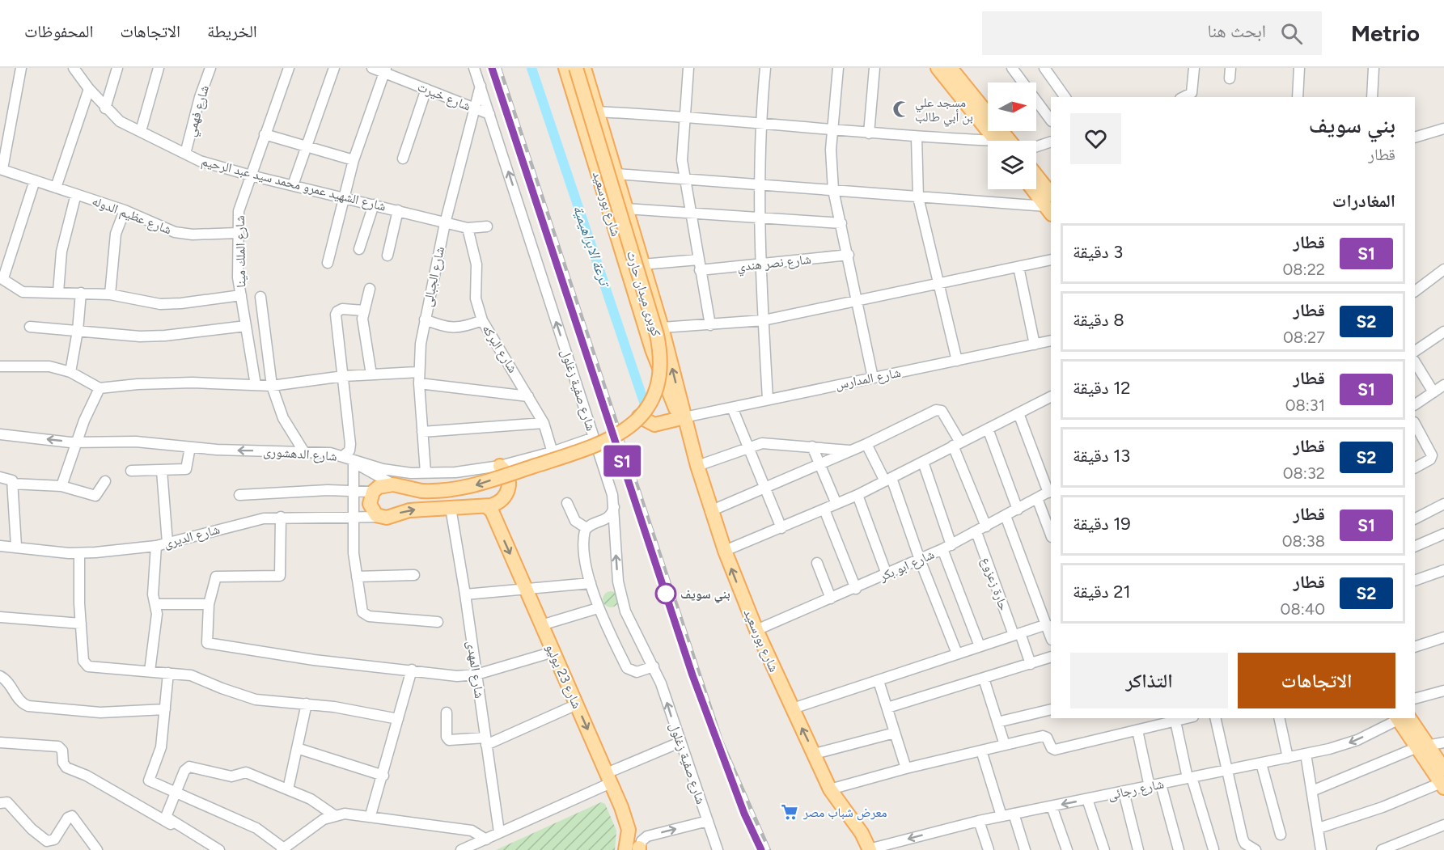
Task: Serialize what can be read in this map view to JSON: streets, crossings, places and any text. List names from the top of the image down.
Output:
{
  "streets": {
    "main road": [
      "شارع بورسعيد",
      "كوبرى ميدان حارث",
      "شارع الديرى",
      "شارع 23 يوليو"
    ],
    "street": [
      "شارع خيرت",
      "شارع فهمي",
      "شارع الشهيد عمرو محمد سيد عبد الرحيم",
      "شارع عظيم الدوله",
      "شارع الملك مينا",
      "شارع نصر هندي",
      "شارع الجبالى",
      "شارع البركه",
      "شارع المدارس",
      "شارع صفية زغلول",
      "شارع الدهشورى",
      "شارع ابو بكر",
      "حارة زعزوع",
      "شارع المهدى",
      "شارع رجائى"
    ]
  },
  "crossings": [
    ["شارع خيرت", "شارع الجبالى"],
    ["شارع خيرت", "شارع صفية زغلول"],
    ["شارع فهمي", "شارع الشهيد عمرو محمد سيد عبد الرحيم"],
    ["شارع الشهيد عمرو محمد سيد عبد الرحيم", "شارع الملك مينا"],
    ["شارع الشهيد عمرو محمد سيد عبد الرحيم", "شارع الجبالى"],
    ["شارع الشهيد عمرو محمد سيد عبد الرحيم", "شارع البركه"],
    ["شارع بورسعيد", "شارع المدارس"],
    ["شارع بورسعيد", "شارع ابو بكر"],
    ["شارع بورسعيد", "شارع رجائى"],
    ["شارع عظيم الدوله", "شارع الملك مينا"],
    ["شارع الجبالى", "شارع صفية زغلول"],
    ["شارع الجبالى", "شارع الدهشورى"],
    ["كوبرى ميدان حارث", "شارع الدهشورى"],
    ["شارع البركه", "شارع الدهشورى"],
    ["شارع صفية زغلول", "شارع الدهشورى"],
    ["شارع الديرى", "شارع المهدى"],
    ["شارع الديرى", "شارع 23 يوليو"],
    ["شارع ابو بكر", "حارة زعزوع"]
  ],
  "one_way": ["شارع صفية زغلول", "شارع 23 يوليو"],
  "water": ["ترعة الابراهيمية"],
  "places": {
    "mosque": ["مسجد علي بن أبي طالب"],
    "other": ["بني سويف"],
    "supermarket": ["معرض شباب مصر"]
  },
  "north": "right",
  "page": {
    "header": "Metrio",
    "search": "ابحث هنا",
    "nav": ["الخريطة", "الاتجاهات", "المحفوظات"],
    "on_map": "S1",
    "heading": [
      ["بني سويف", "قطار"],
      "المغادرات"
    ],
    "list": [
      {
        "mark": "S1",
        "name": "قطار",
        "note": "08:22",
        "value": "3 دقيقة"
      },
      {
        "mark": "S2",
        "name": "قطار",
        "note": "08:27",
        "value": "8 دقيقة"
      },
      {
        "mark": "S1",
        "name": "قطار",
        "note": "08:31",
        "value": "12 دقيقة"
      },
      {
        "mark": "S2",
        "name": "قطار",
        "note": "08:32",
        "value": "13 دقيقة"
      },
      {
        "mark": "S1",
        "name": "قطار",
        "note": "08:38",
        "value": "19 دقيقة"
      },
      {
        "mark": "S2",
        "name": "قطار",
        "note": "08:40",
        "value": "21 دقيقة"
      }
    ],
    "buttons": ["الاتجاهات", "التذاكر"]
  }
}
